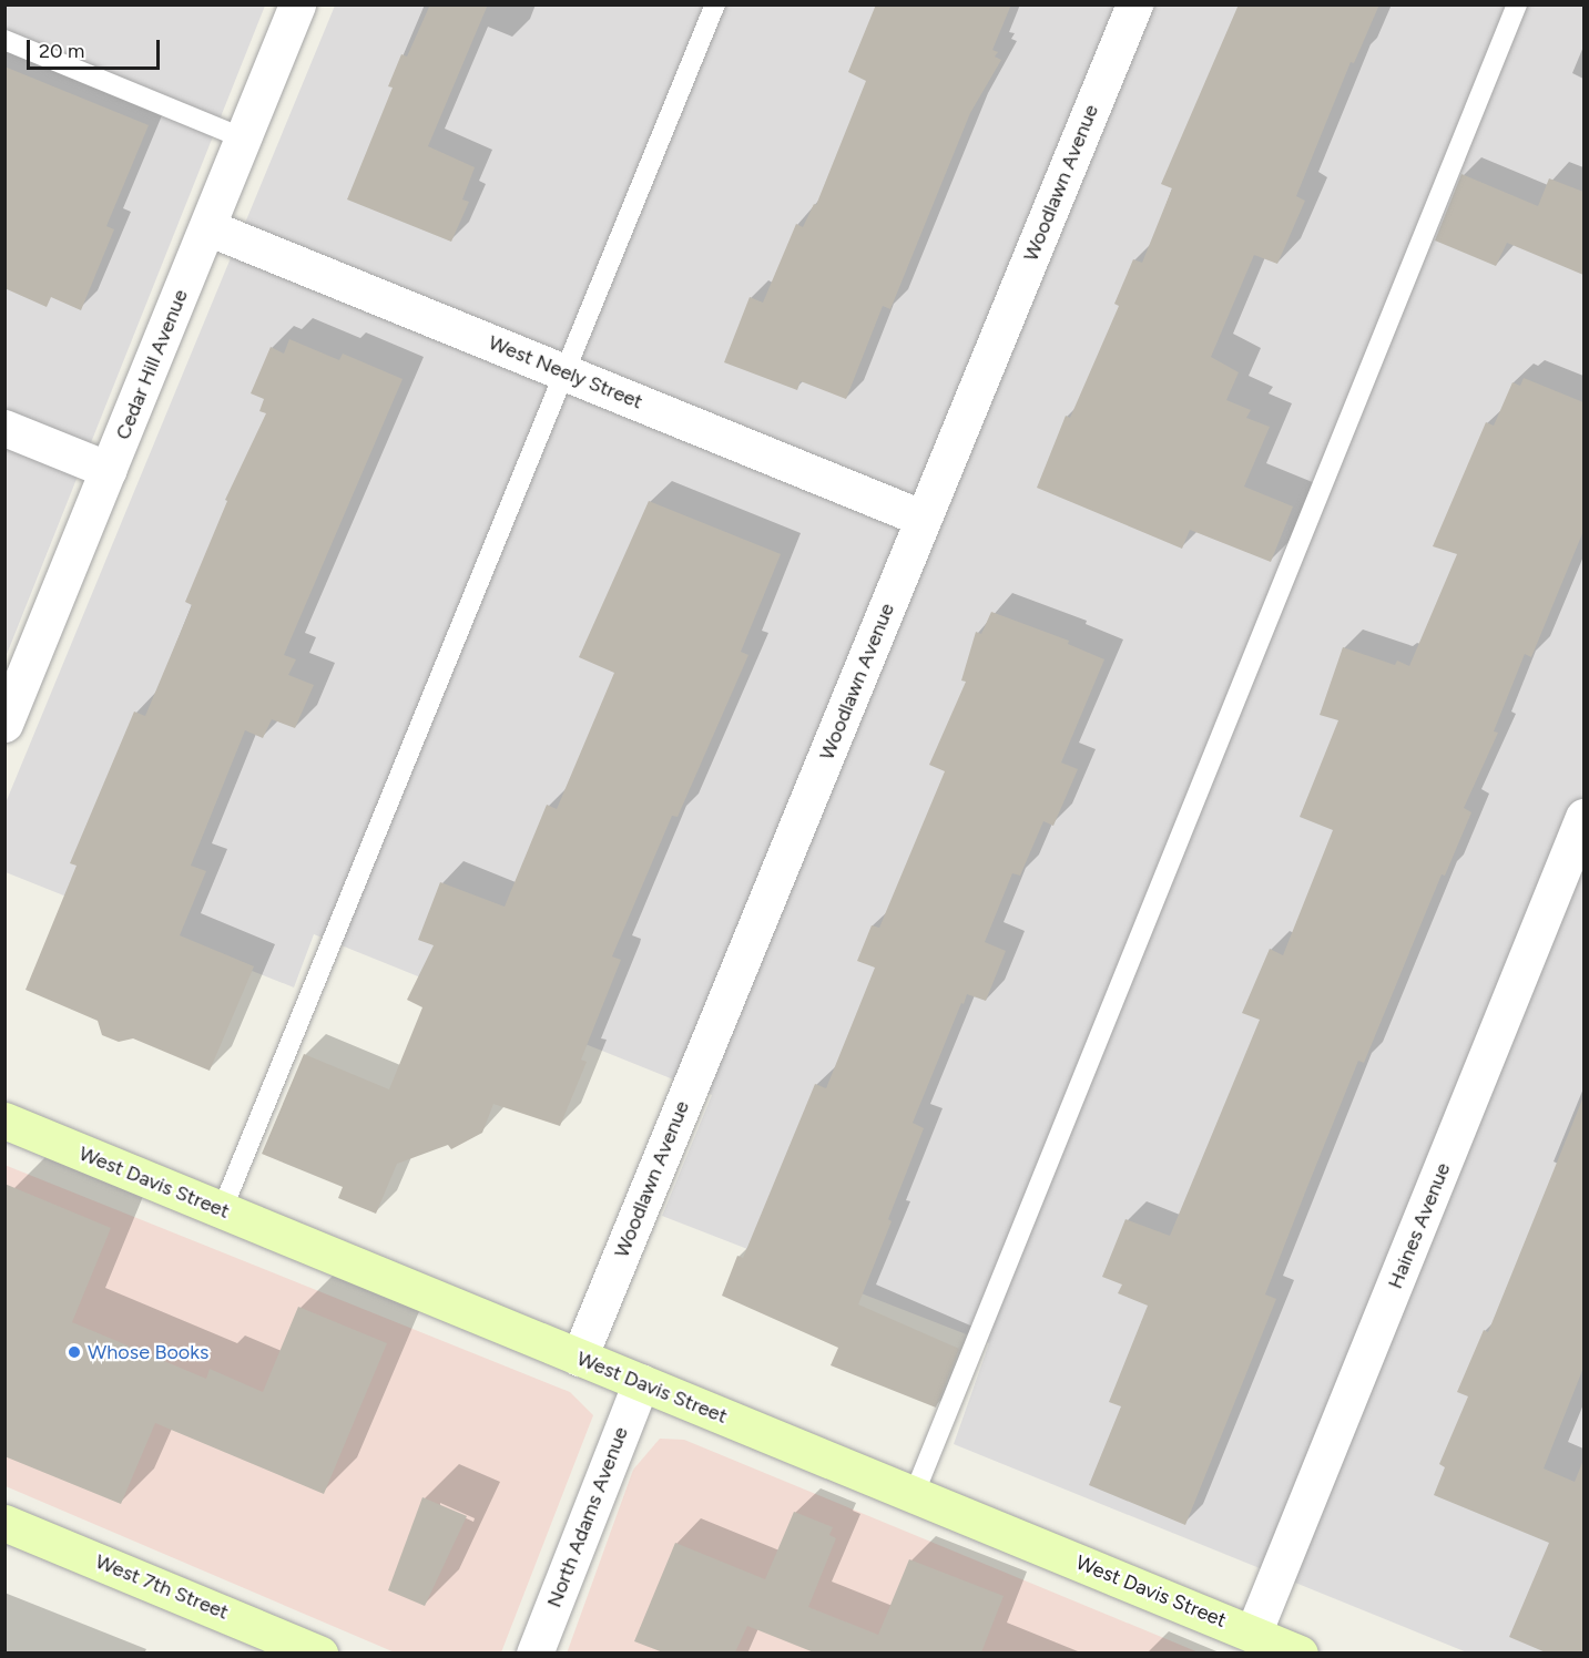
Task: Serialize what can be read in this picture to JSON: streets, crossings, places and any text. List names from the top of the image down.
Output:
{
  "streets": {
    "main road": ["West Davis Street", "West 7th Street"],
    "street": [
      "Woodlawn Avenue",
      "Cedar Hill Avenue",
      "West Neely Street",
      "Haines Avenue",
      "North Adams Avenue"
    ]
  },
  "crossings": [
    ["Woodlawn Avenue", "West Neely Street"],
    ["Woodlawn Avenue", "West Davis Street"],
    ["Cedar Hill Avenue", "West Neely Street"],
    ["West Davis Street", "Haines Avenue"],
    ["West Davis Street", "North Adams Avenue"]
  ],
  "places": ["Whose Books"],
  "scale_bar": "20 m"
}
